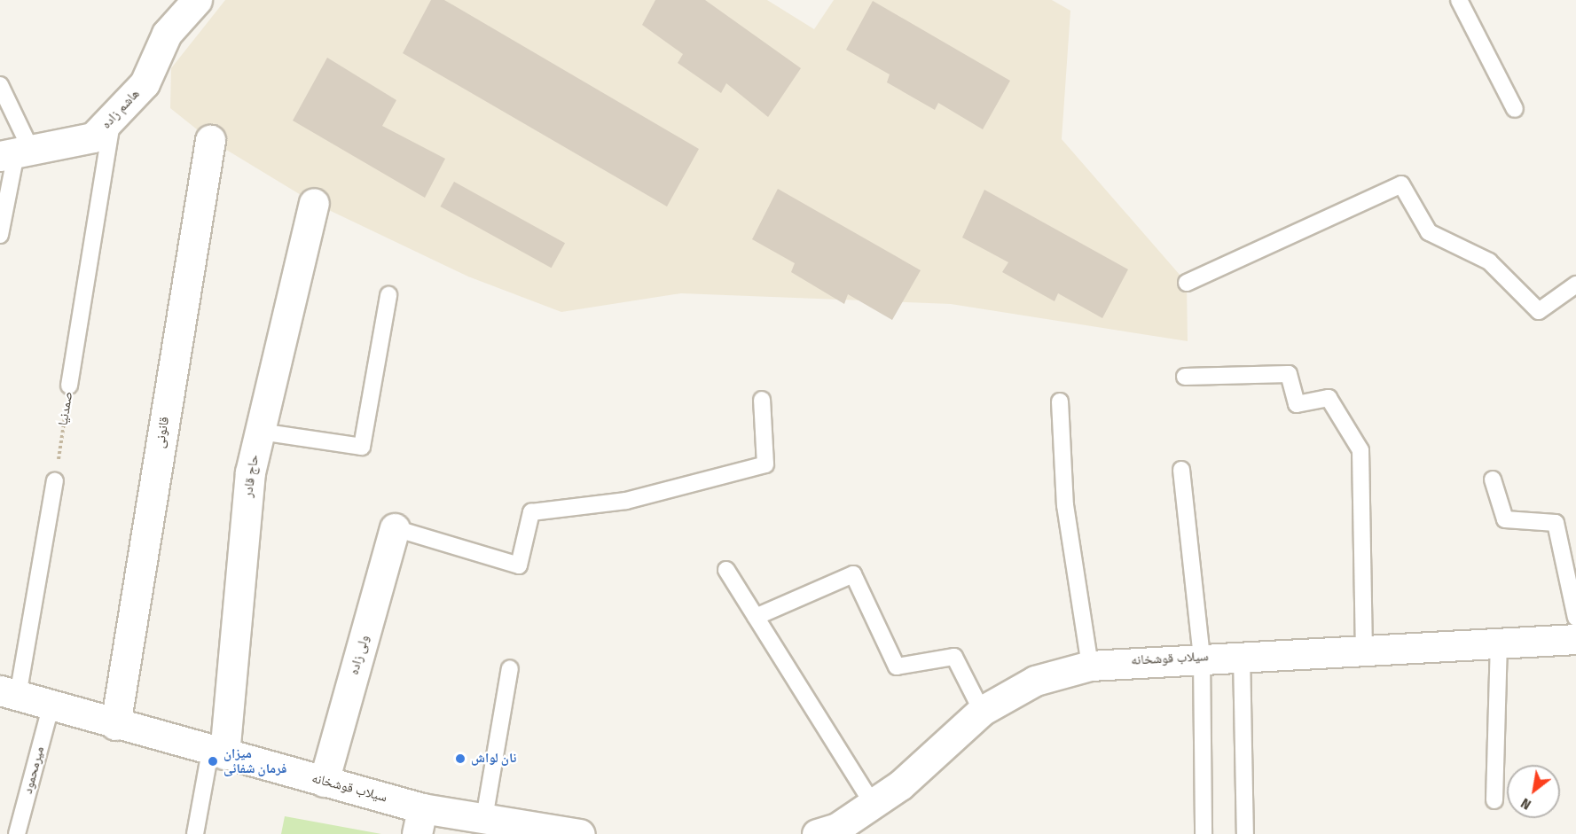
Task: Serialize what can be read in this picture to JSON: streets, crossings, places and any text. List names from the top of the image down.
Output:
{
  "streets": {
    "street": [
      "هاشم زاده",
      "قانونی",
      "حاج قادر",
      "ولی زاده",
      "سیلاب قوشخانه"
    ],
    "lane": ["صمدنیا", "میرمحمود"]
  },
  "crossings": [
    ["هاشم زاده", "صمدنیا"],
    ["قانونی", "سیلاب قوشخانه"],
    ["حاج قادر", "سیلاب قوشخانه"],
    ["ولی زاده", "سیلاب قوشخانه"],
    ["سیلاب قوشخانه", "میرمحمود"]
  ],
  "places": ["نان لواش", "میزان فرمان شفائی"],
  "north": "bottom left"
}
